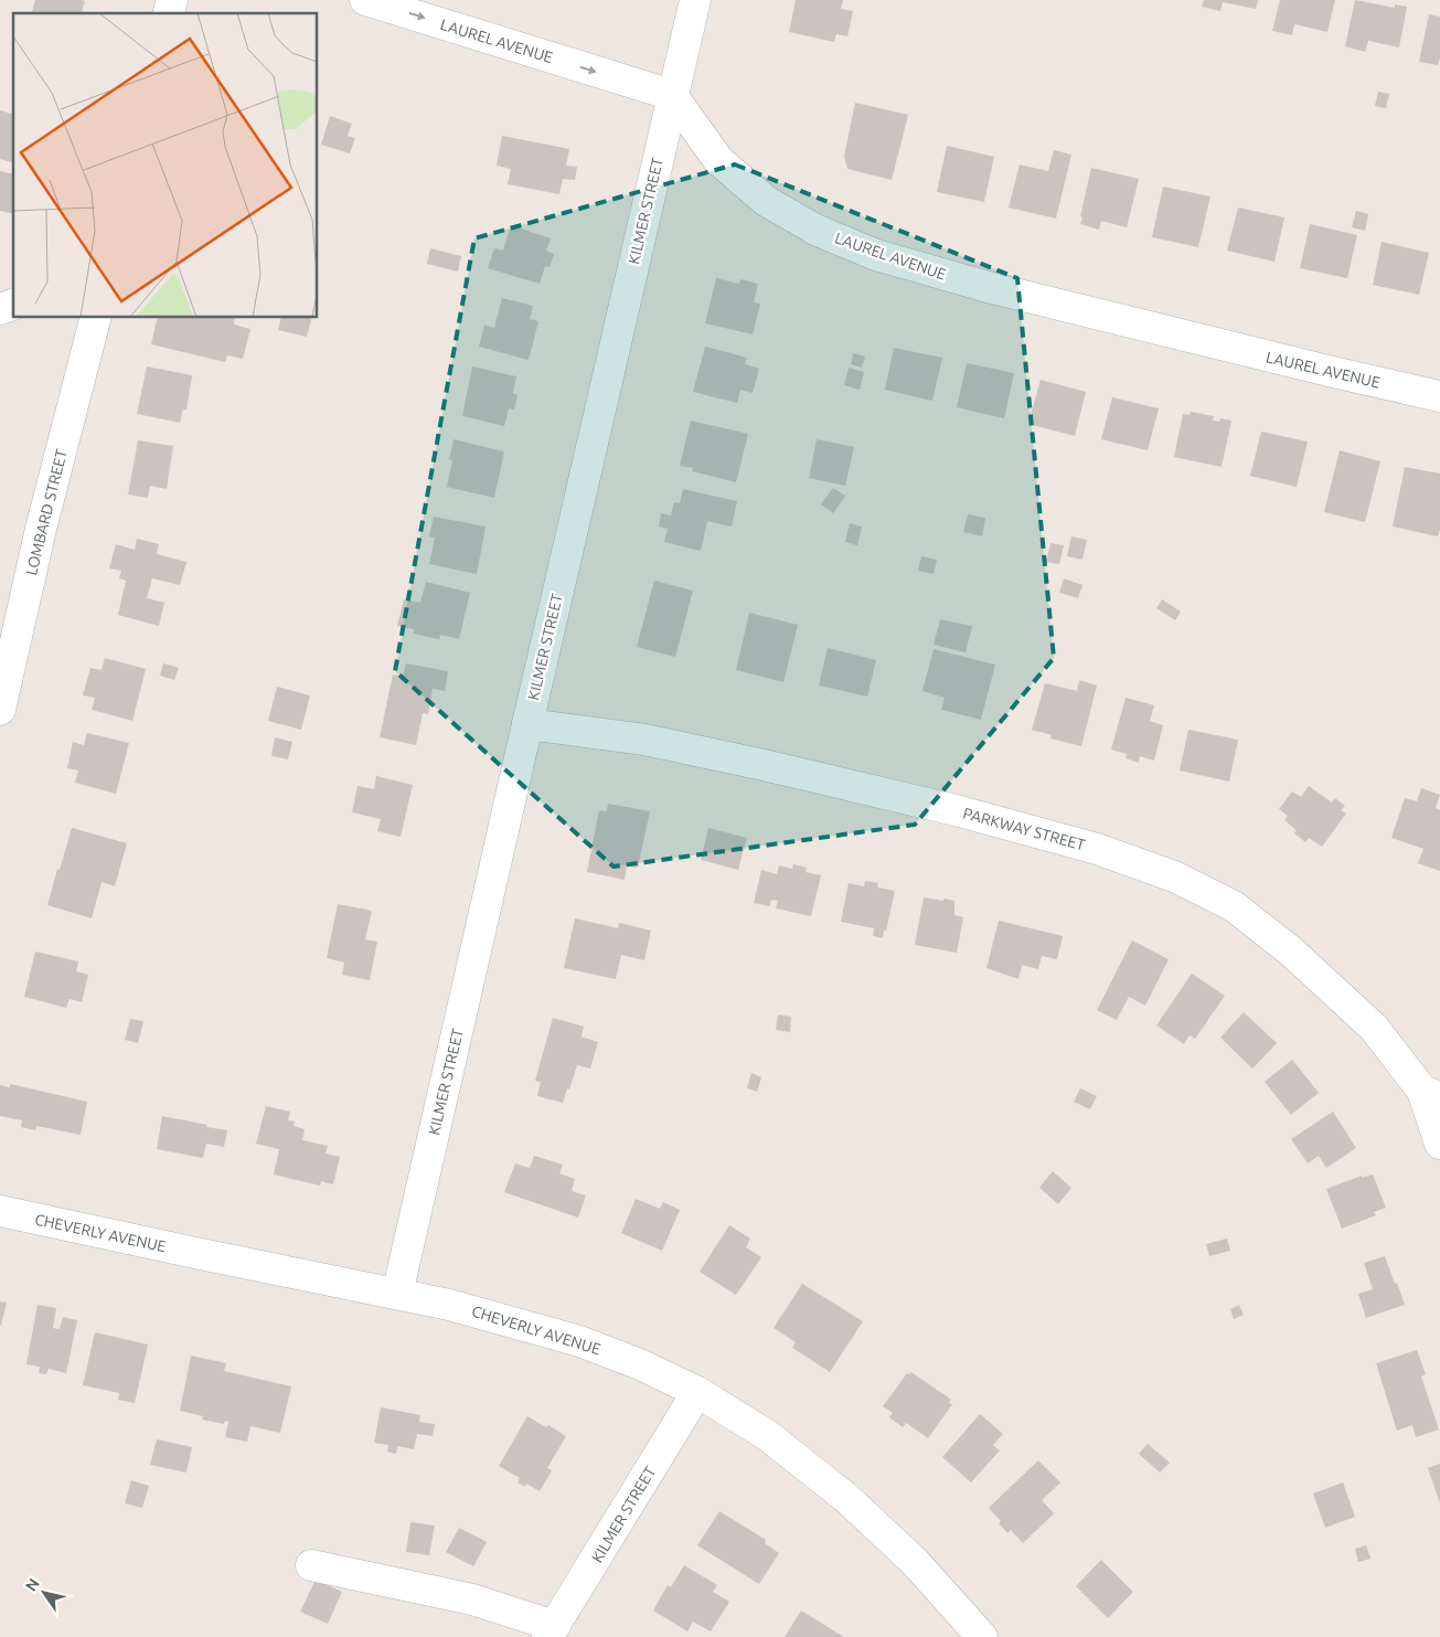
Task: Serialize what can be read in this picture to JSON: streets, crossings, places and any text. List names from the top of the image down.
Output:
{
  "streets": {
    "street": [
      "LAUREL AVENUE",
      "KILMER STREET",
      "LOMBARD STREET",
      "PARKWAY STREET",
      "CHEVERLY AVENUE"
    ]
  },
  "crossings": [
    ["LAUREL AVENUE", "KILMER STREET"],
    ["KILMER STREET", "PARKWAY STREET"],
    ["KILMER STREET", "CHEVERLY AVENUE"]
  ],
  "north": "top left"
}
